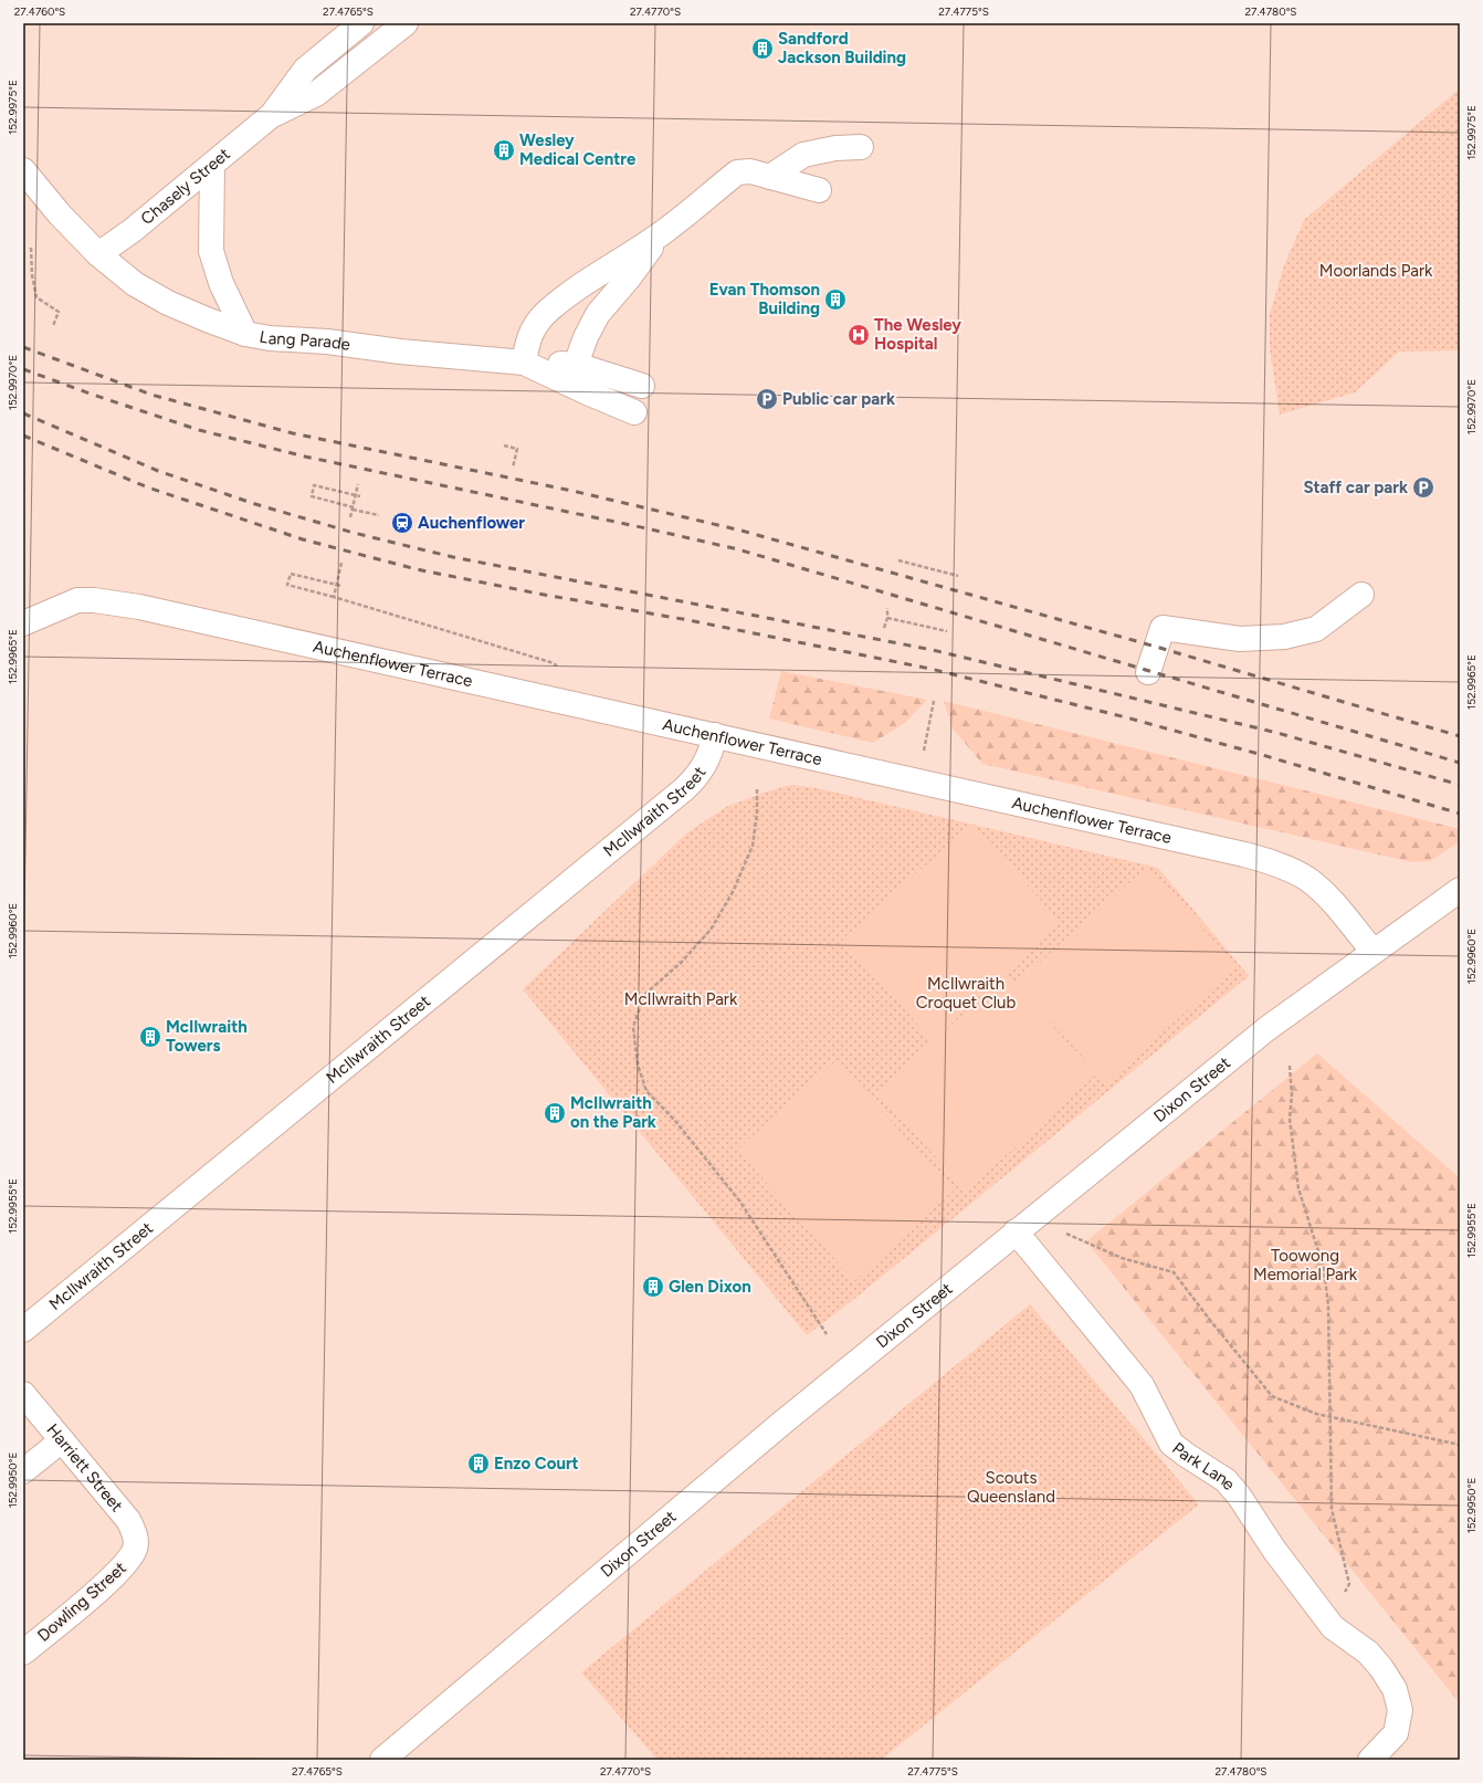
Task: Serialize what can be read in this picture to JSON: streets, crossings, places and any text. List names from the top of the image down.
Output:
{
  "streets": {
    "street": [
      "Chasely Street",
      "Lang Parade",
      "Auchenflower Terrace",
      "McIlwraith Street",
      "Dixon Street",
      "Park Lane",
      "Harriett Street",
      "Dowling Street"
    ]
  },
  "crossings": [
    ["Chasely Street", "Lang Parade"],
    ["Auchenflower Terrace", "McIlwraith Street"],
    ["Auchenflower Terrace", "Dixon Street"],
    ["Dixon Street", "Park Lane"],
    ["Harriett Street", "Dowling Street"]
  ],
  "parks": [
    "Moorlands Park",
    "McIlwraith Croquet Club",
    "McIlwraith Park",
    "Toowong Memorial Park",
    "Scouts Queensland"
  ],
  "places": {
    "building": [
      "Sandford Jackson Building",
      "Wesley Medical Centre",
      "Evan Thomson Building",
      "McIlwraith Towers",
      "McIlwraith on the Park",
      "Glen Dixon",
      "Enzo Court"
    ],
    "hospital": ["The Wesley Hospital"],
    "parking": ["Public car park", "Staff car park"],
    "station": ["Auchenflower"]
  },
  "coordinates": [
    "27.4760°S",
    "27.4765°S",
    "27.4770°S",
    "27.4775°S",
    "27.4780°S",
    "152.9975°E",
    "152.9970°E",
    "152.9965°E",
    "152.9960°E",
    "152.9955°E",
    "152.9950°E"
  ]
}
